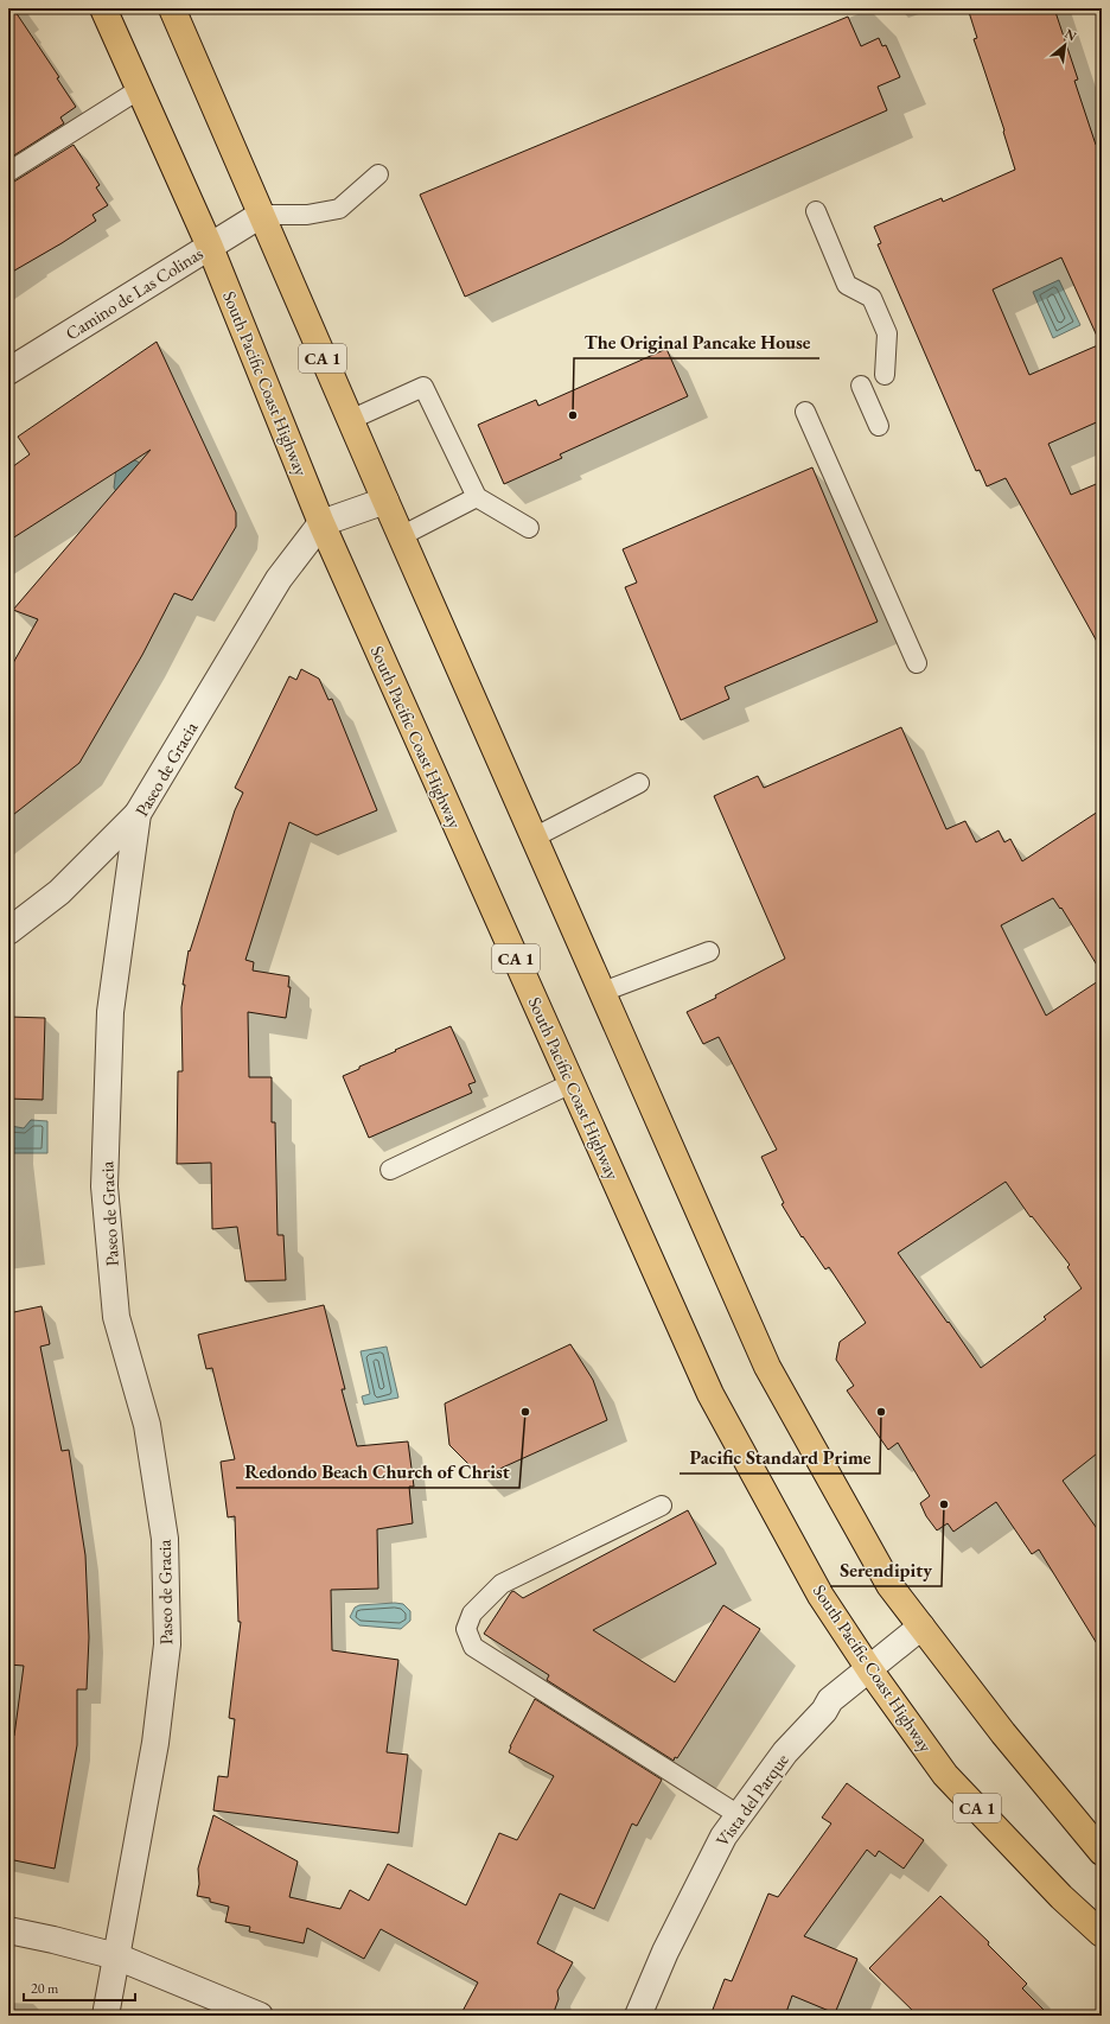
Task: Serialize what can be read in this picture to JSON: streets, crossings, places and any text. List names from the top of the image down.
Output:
{
  "streets": {
    "highway": ["CA 1", "South Pacific Coast Highway"],
    "street": ["Camino de Las Colinas", "Paseo de Gracia", "Vista del Parque"]
  },
  "crossings": [
    ["Camino de Las Colinas", "CA 1"],
    ["Camino de Las Colinas", "South Pacific Coast Highway"],
    ["CA 1", "Vista del Parque"],
    ["South Pacific Coast Highway", "Paseo de Gracia"],
    ["South Pacific Coast Highway", "Vista del Parque"]
  ],
  "places": [
    "The Original Pancake House",
    "Redondo Beach Church of Christ",
    "Pacific Standard Prime",
    "Serendipity"
  ],
  "scale_bar": "20 m",
  "north": "top right"
}
